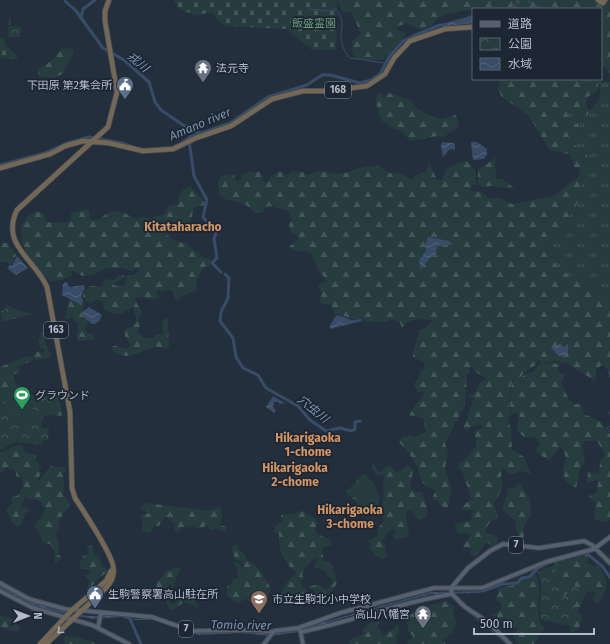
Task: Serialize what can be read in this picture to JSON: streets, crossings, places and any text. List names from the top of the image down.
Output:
{
  "streets": {
    "highway": ["168", "163"],
    "main road": ["7"]
  },
  "crossings": [
    ["168", "163"],
    ["163", "7"]
  ],
  "districts": [
    "Kitataharacho",
    "Hikarigaoka 1-chome",
    "Hikarigaoka 2-chome",
    "Hikarigaoka 3-chome"
  ],
  "water": [
    "戎川",
    "Amano river",
    "穴虫川",
    "Tomio river"
  ],
  "parks": ["飯盛霊園"],
  "places": {
    "temple": ["法元寺", "高山八幡宮"],
    "public building": ["下田原 第2集会所", "生駒警察署高山駐在所"],
    "sports": ["グラウンド"],
    "school or university": ["市立生駒北小中学校"]
  },
  "legend": ["道路", "公園", "水域"],
  "scale_bar": "500 m",
  "north": "right"
}
